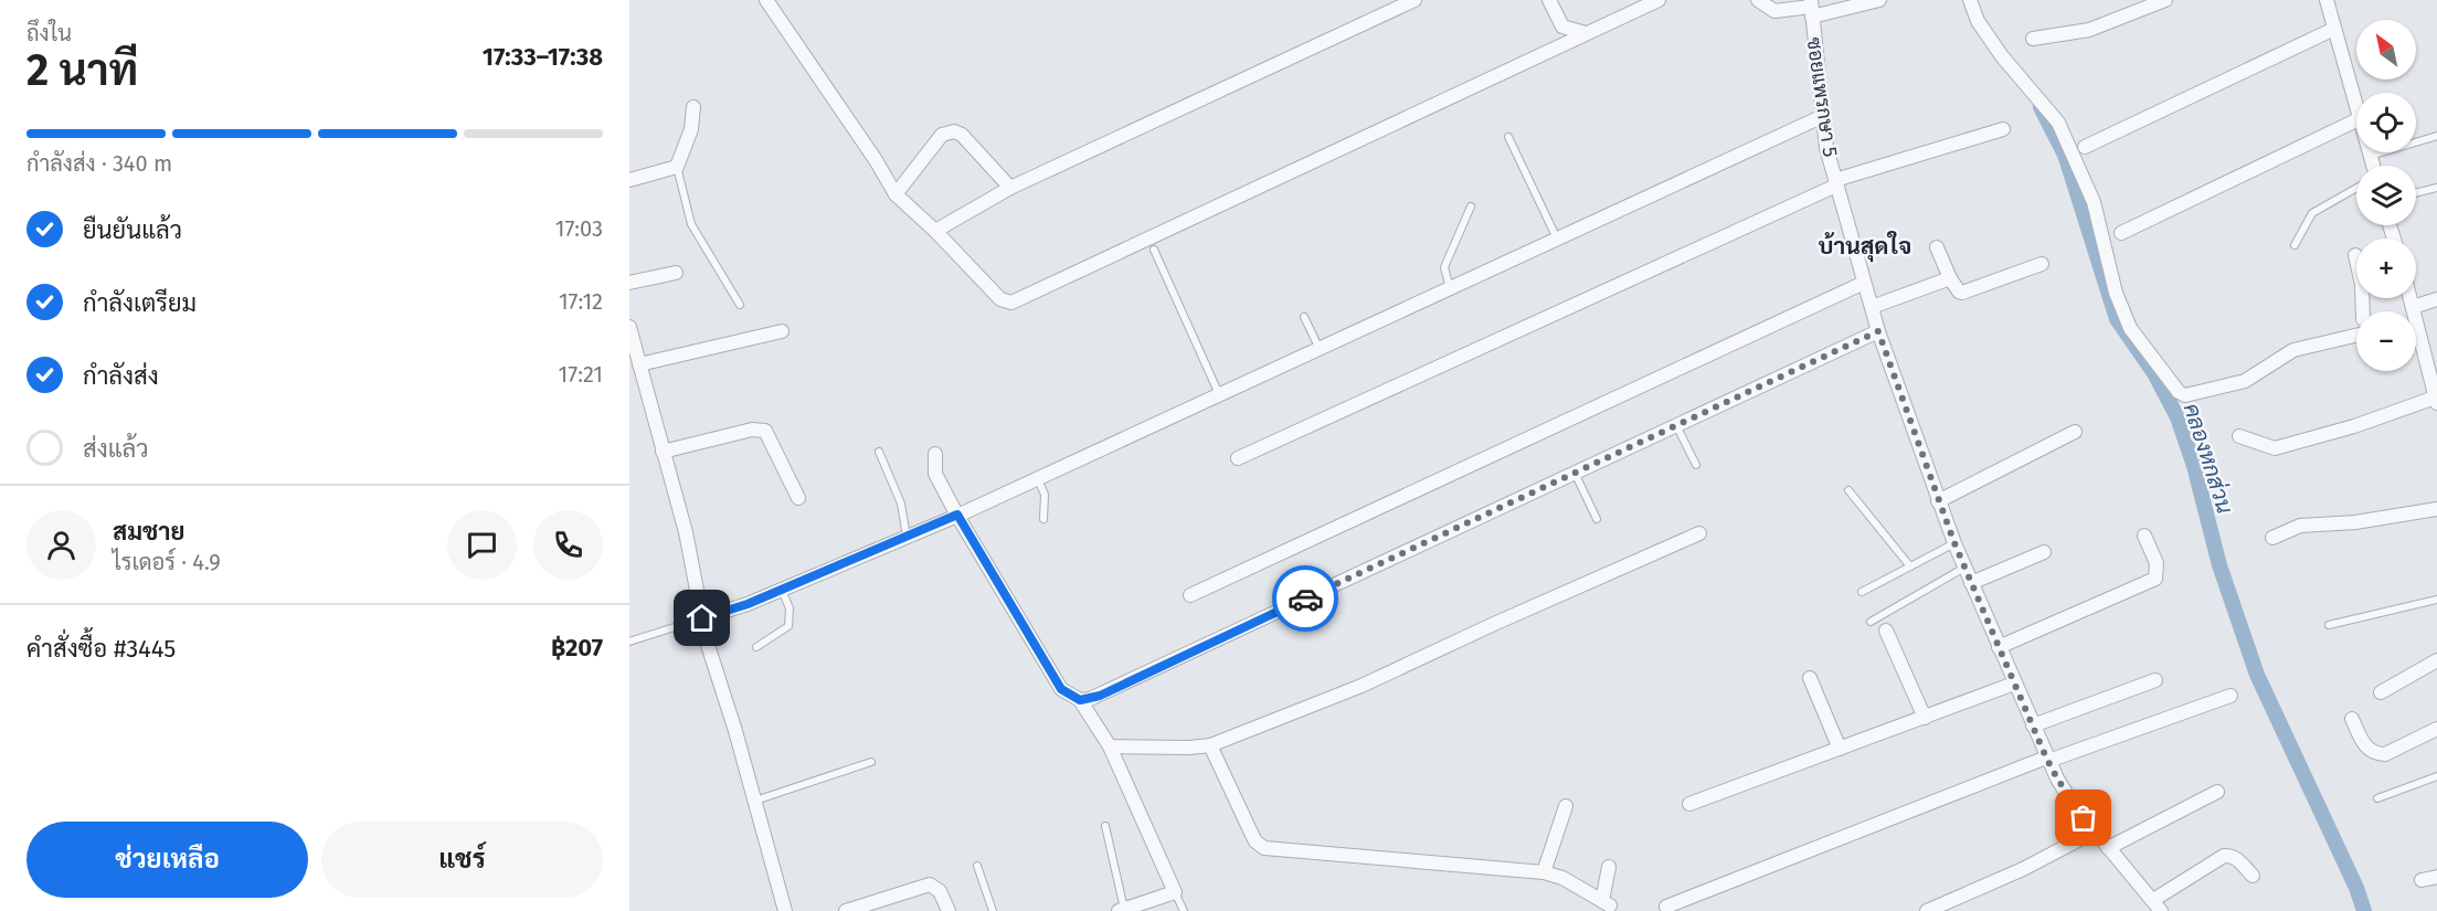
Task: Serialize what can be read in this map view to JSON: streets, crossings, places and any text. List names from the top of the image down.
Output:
{
  "streets": {
    "street": ["ซอยแพรกษา 5"]
  },
  "districts": ["บ้านสุดใจ"],
  "water": ["คลองหกส่วน"],
  "north": "top left",
  "page": {
    "heading": ["2 นาที", "ถึงใน", "17:33–17:38"],
    "panel": [
      "สมชาย",
      "ไรเดอร์ · 4.9",
      "คำสั่งซื้อ #3445",
      "฿207"
    ],
    "map_buttons": ["+", "−"],
    "bar": "กำลังส่ง · 340 m",
    "list": [
      ["ยืนยันแล้ว", "17:03"],
      ["กำลังเตรียม", "17:12"],
      ["กำลังส่ง", "17:21"],
      "ส่งแล้ว"
    ],
    "buttons": ["ช่วยเหลือ", "แชร์"]
  }
}
